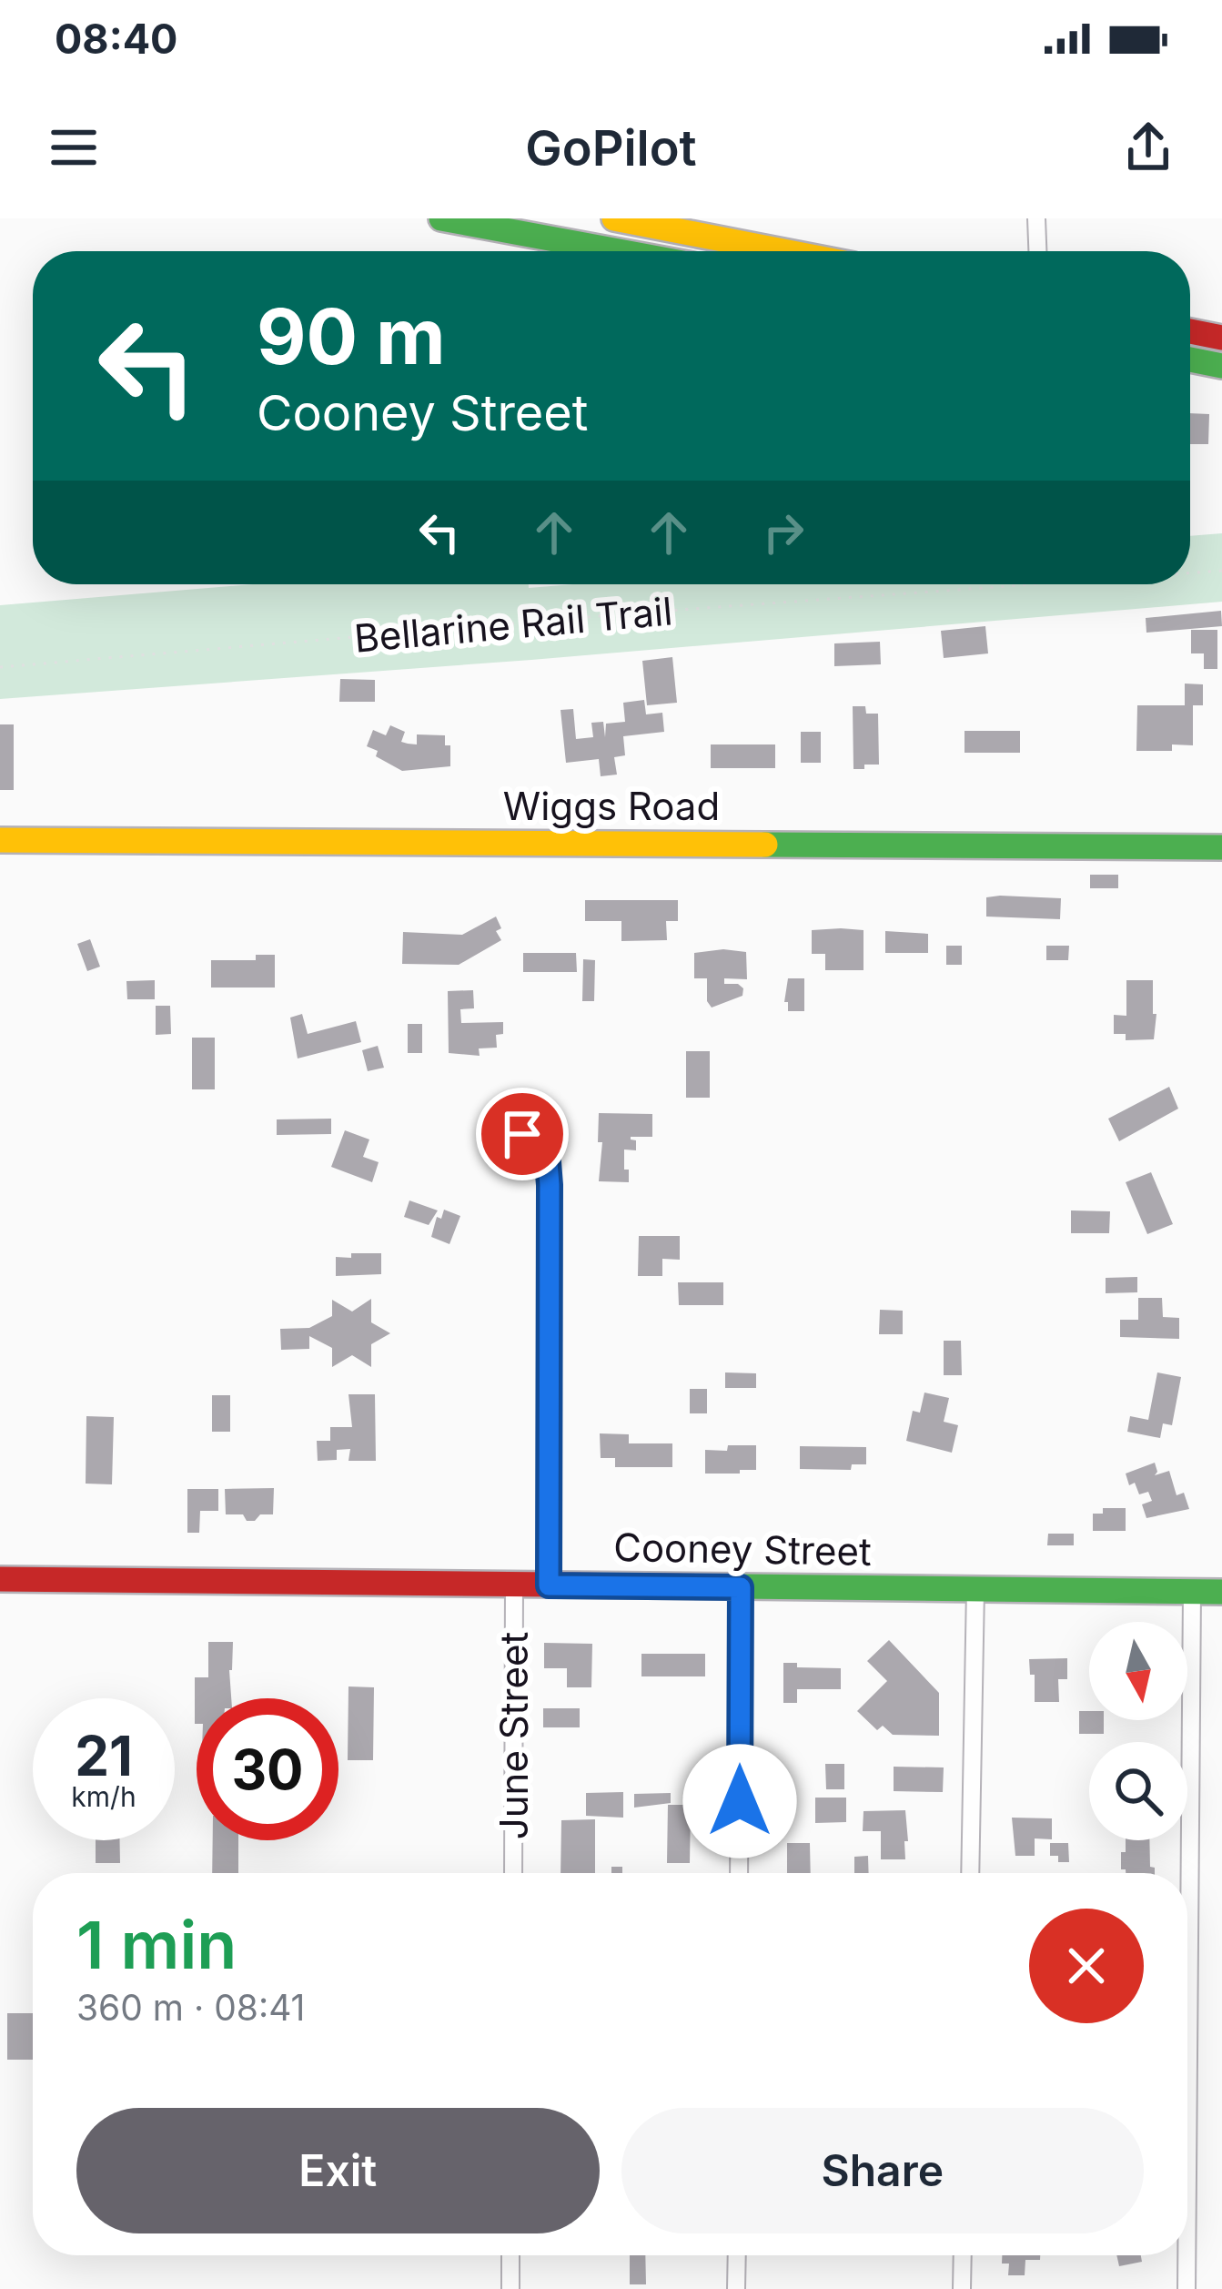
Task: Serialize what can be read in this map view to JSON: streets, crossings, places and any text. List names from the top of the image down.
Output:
{
  "streets": {
    "main road": ["Wiggs Road", "Cooney Street"],
    "street": ["June Street"],
    "path": ["Bellarine Rail Trail"]
  },
  "crossings": [
    ["Cooney Street", "June Street"]
  ],
  "north": "bottom",
  "page": {
    "status": "08:40",
    "header": "GoPilot",
    "turn": ["90 m", "Cooney Street"],
    "speed": "21 km/h",
    "limit": "30",
    "heading": ["1 min", "360 m · 08:41"],
    "buttons": ["Exit", "Share"]
  }
}
